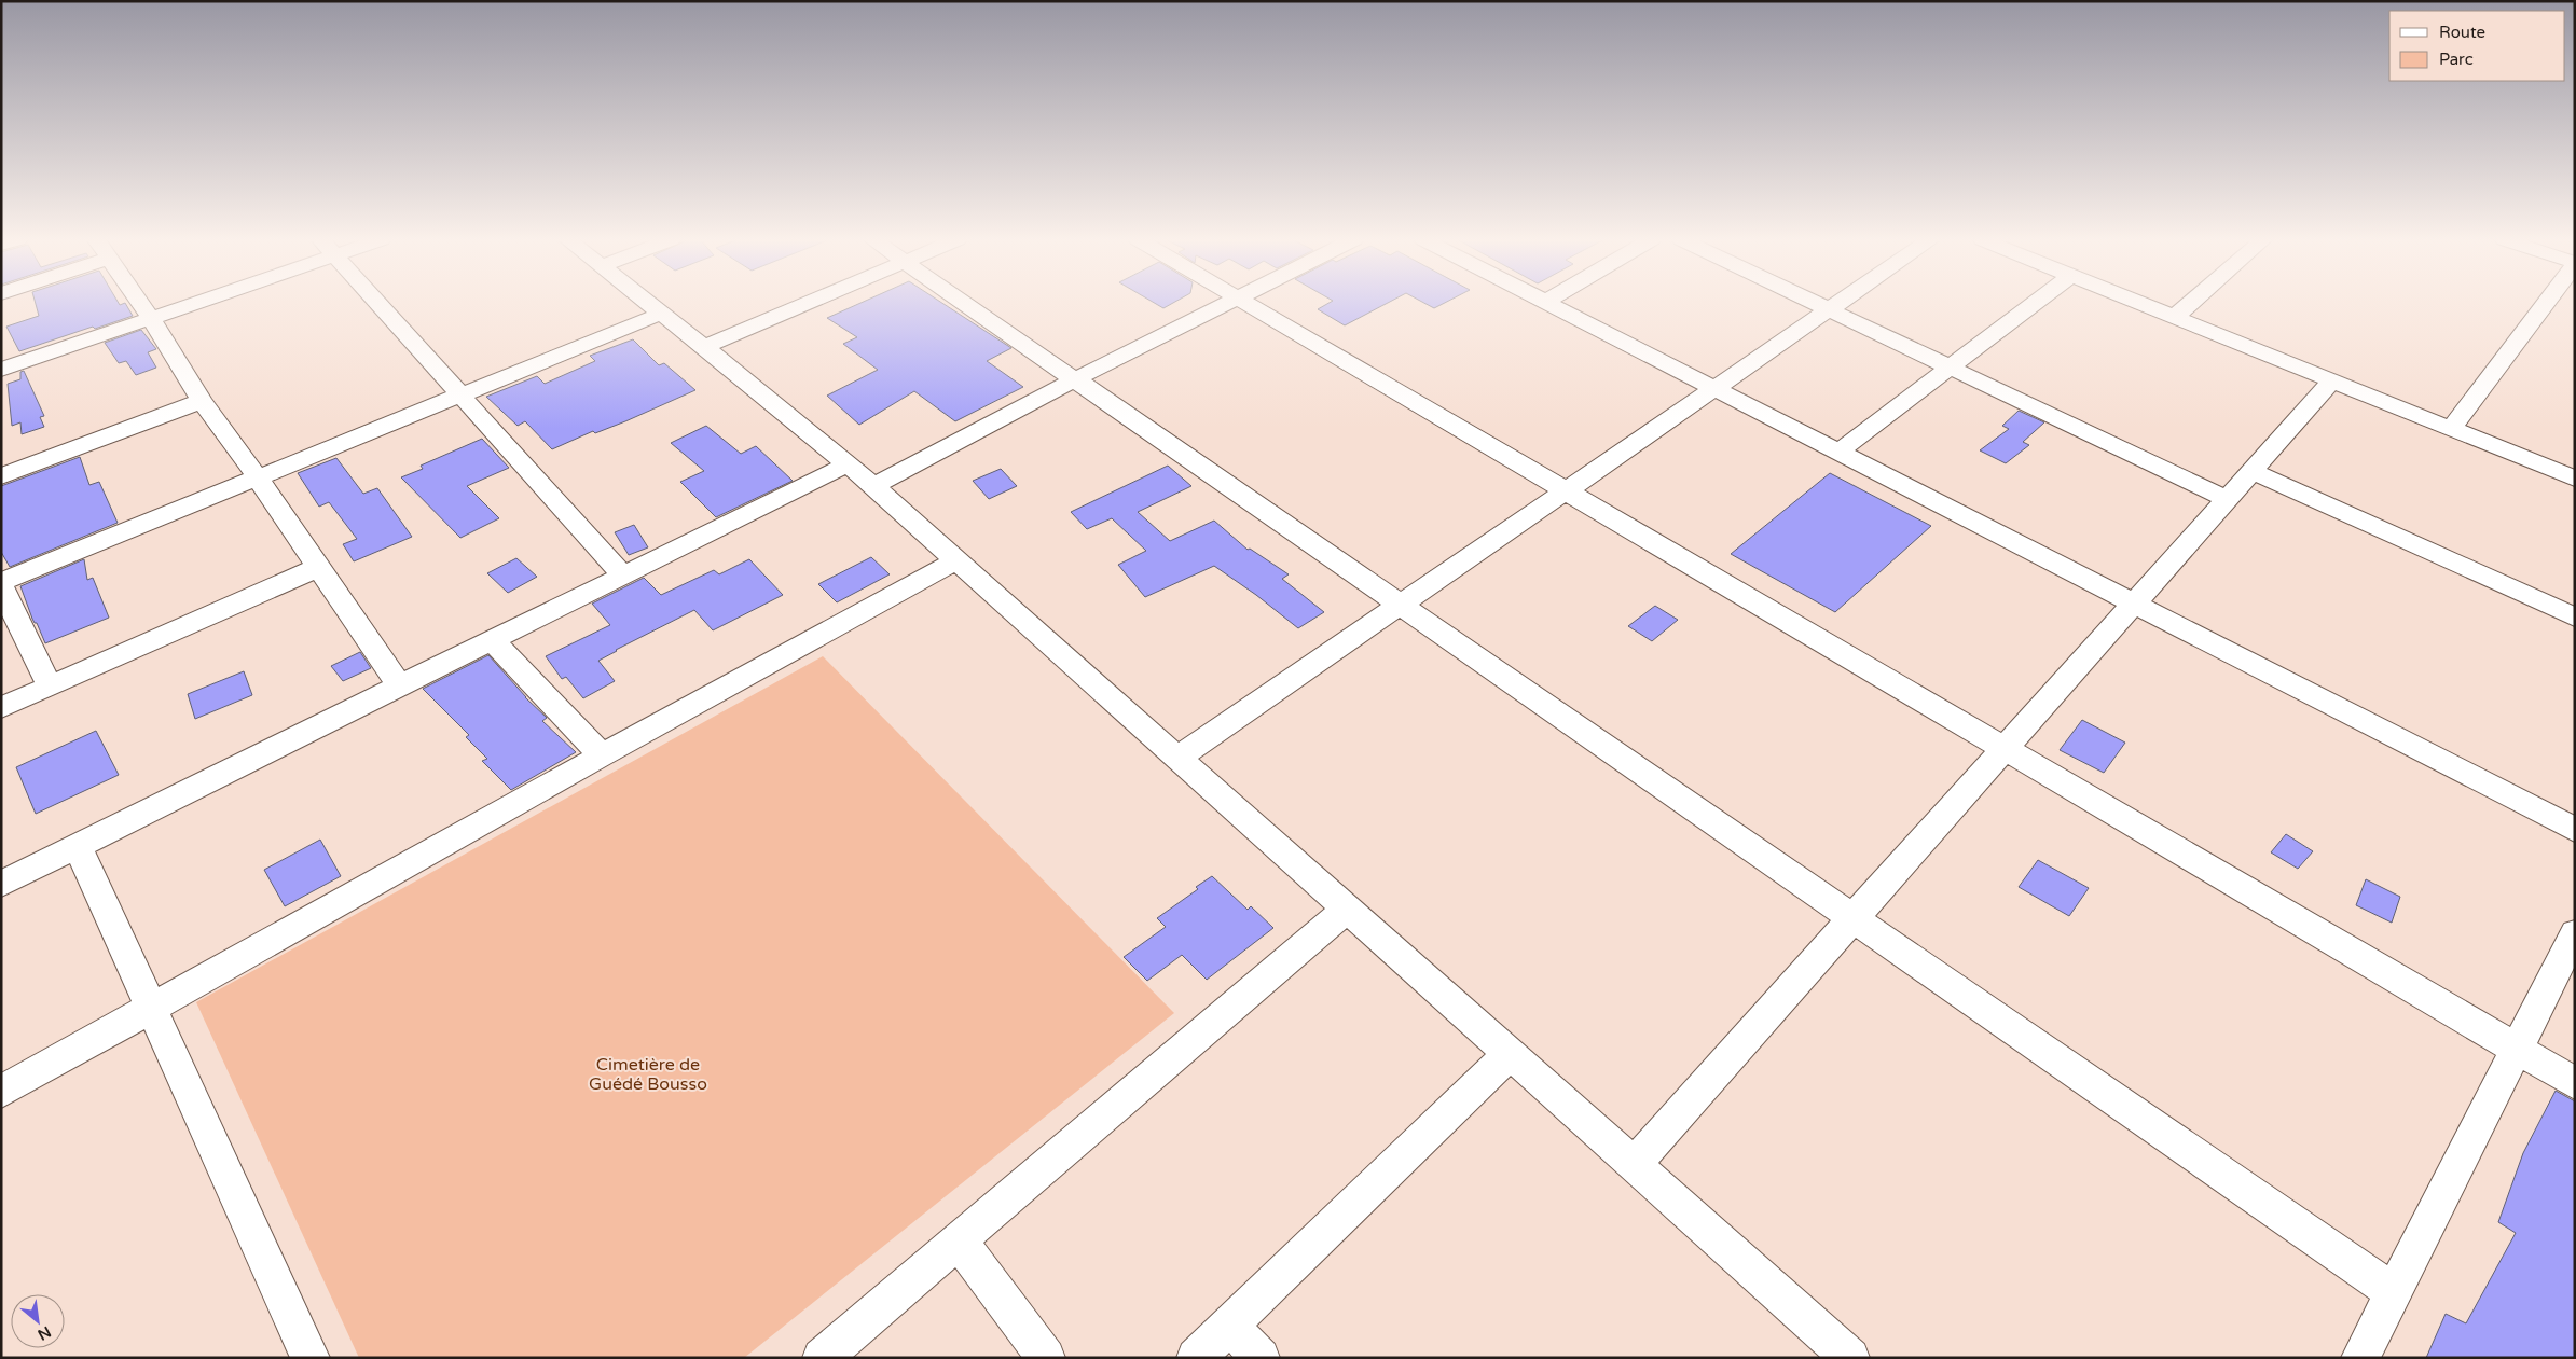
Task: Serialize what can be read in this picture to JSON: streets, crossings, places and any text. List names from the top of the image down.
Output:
{
  "parks": ["Cimetière de Guédé Bousso"],
  "legend": ["Route", "Parc"],
  "north": "bottom right"
}
